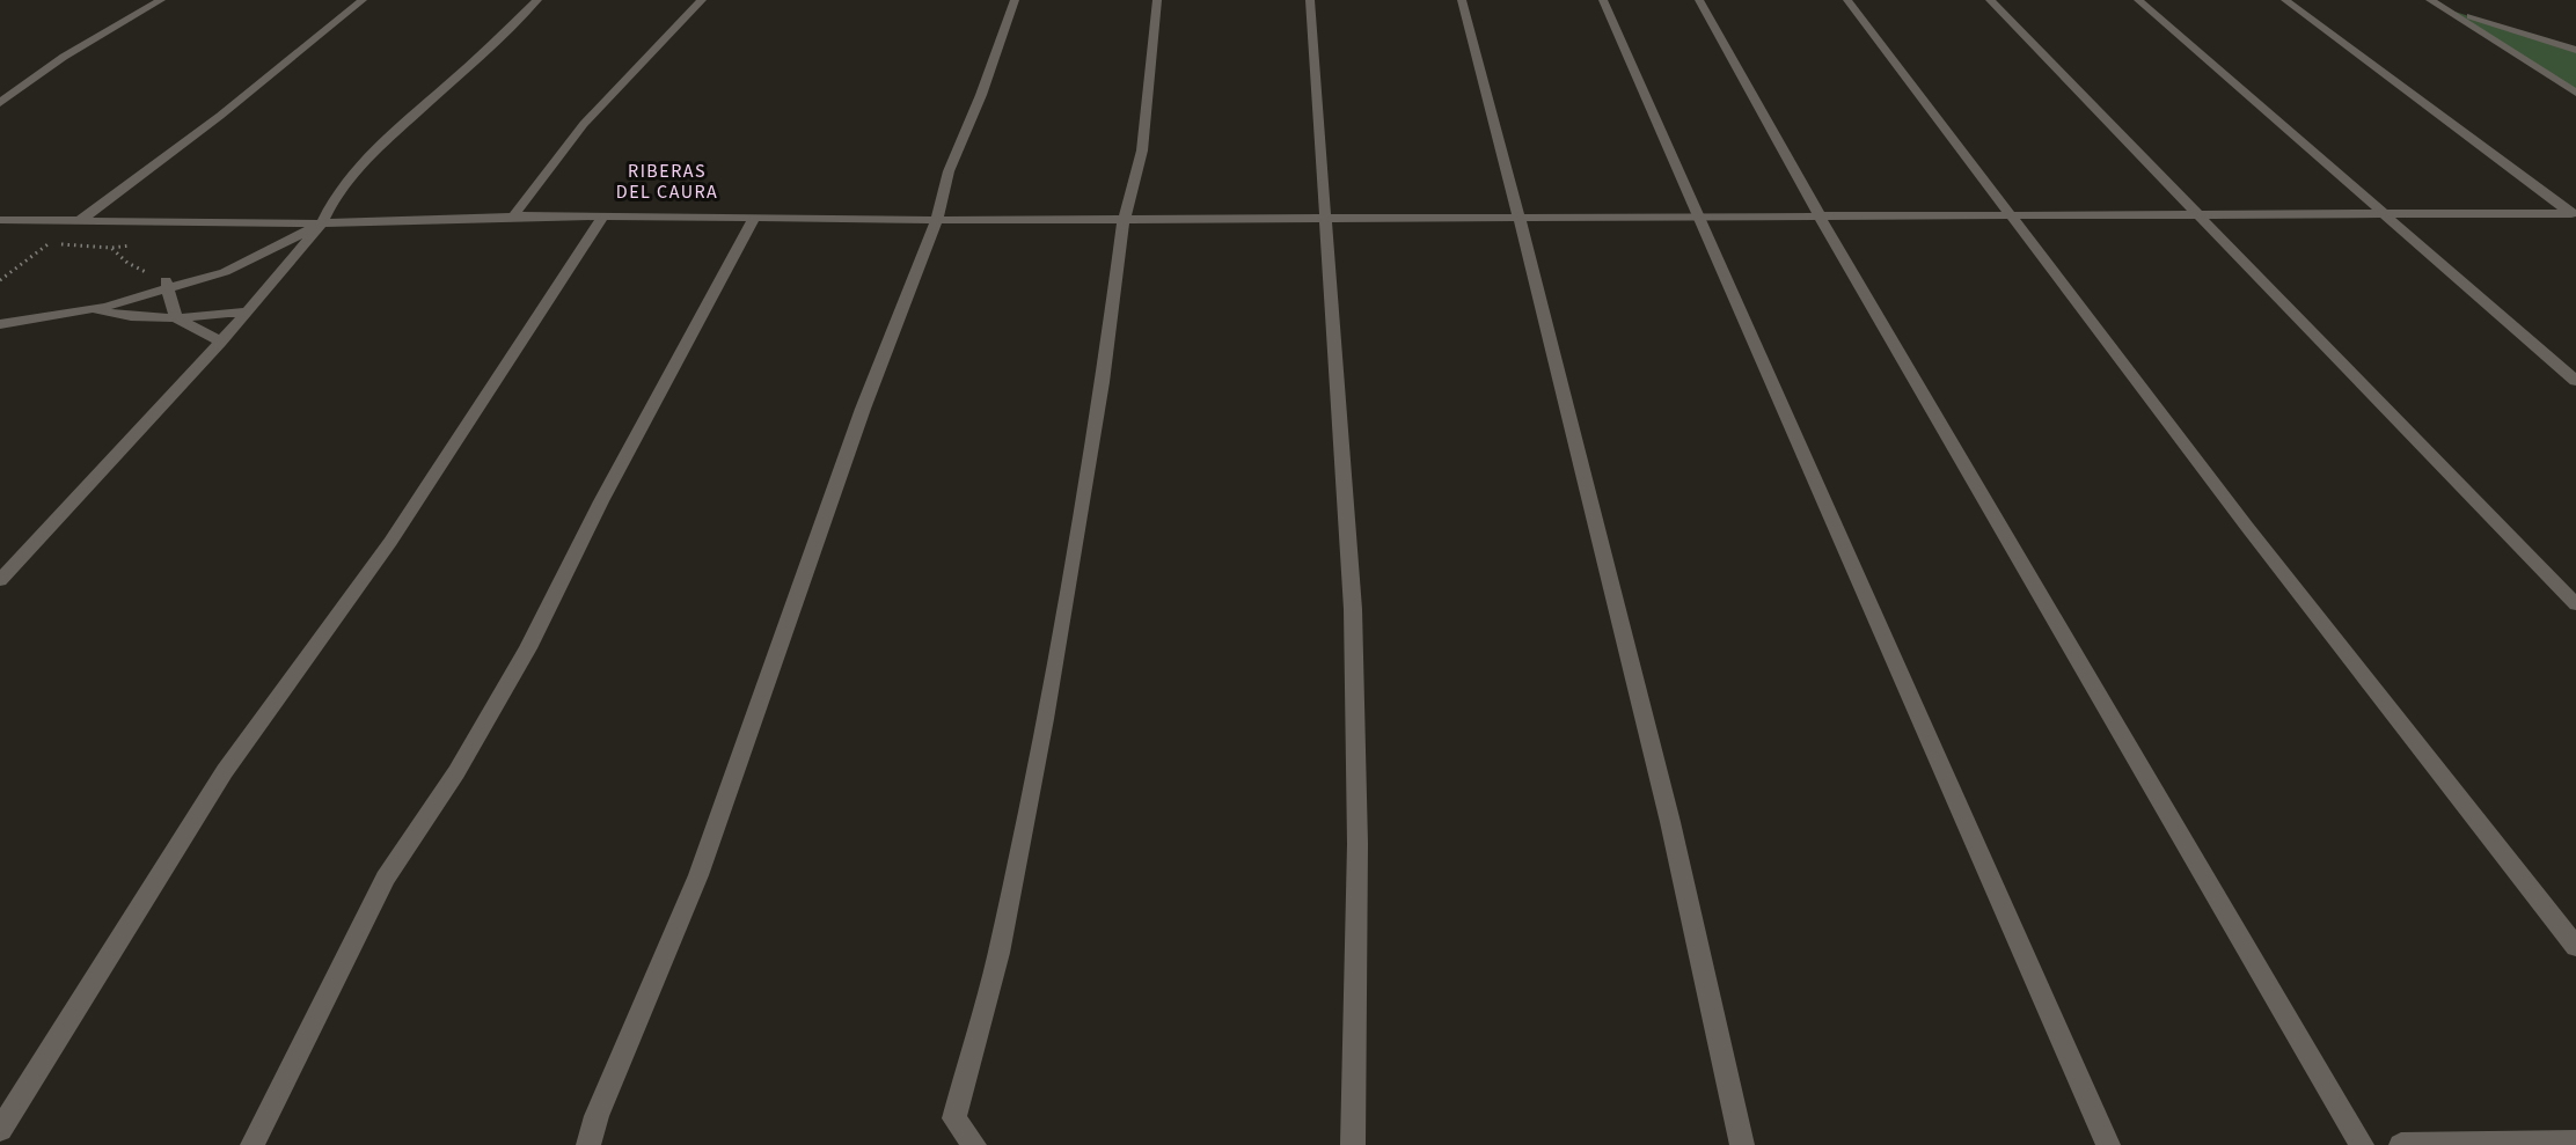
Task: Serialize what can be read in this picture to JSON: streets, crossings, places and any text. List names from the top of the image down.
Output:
{
  "districts": ["RIBERAS DEL CAURA"]
}
